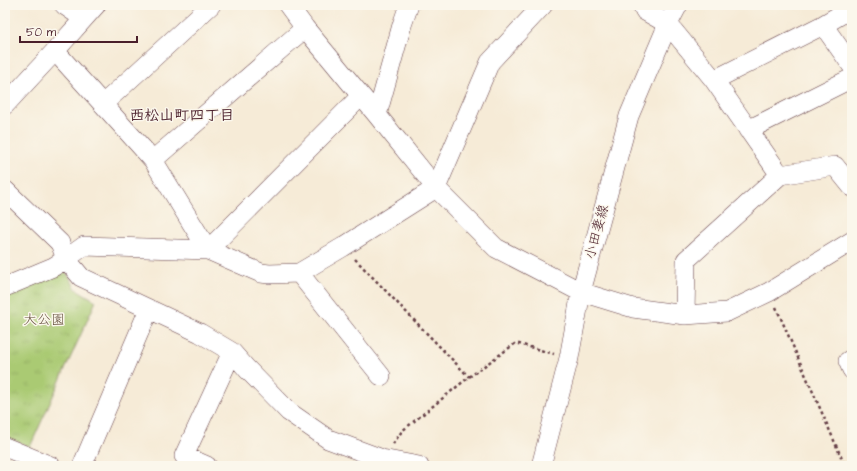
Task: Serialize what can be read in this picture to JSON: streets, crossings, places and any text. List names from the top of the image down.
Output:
{
  "streets": {
    "street": ["小田妻線"]
  },
  "districts": ["西松山町四丁目"],
  "parks": ["大公園"],
  "scale_bar": "50 m"
}
